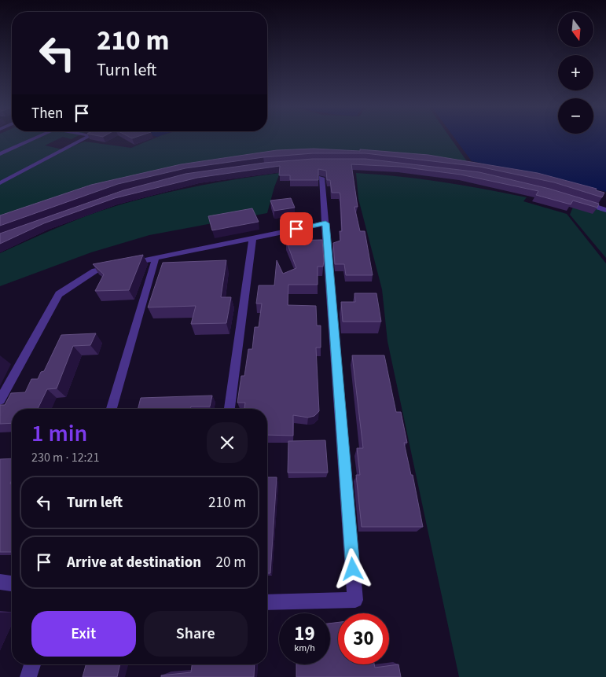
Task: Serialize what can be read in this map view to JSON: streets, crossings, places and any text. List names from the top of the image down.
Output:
{
  "north": "bottom",
  "page": {
    "map_buttons": ["+", "−"],
    "turn": ["210 m", "Turn left"],
    "then": "Then",
    "heading": ["1 min", "230 m · 12:21"],
    "list": [
      {
        "name": "Turn left",
        "value": "210 m"
      },
      {
        "name": "Arrive at destination",
        "value": "20 m"
      }
    ],
    "buttons": ["Exit", "Share"],
    "speed": "19 km/h",
    "limit": "30"
  }
}
